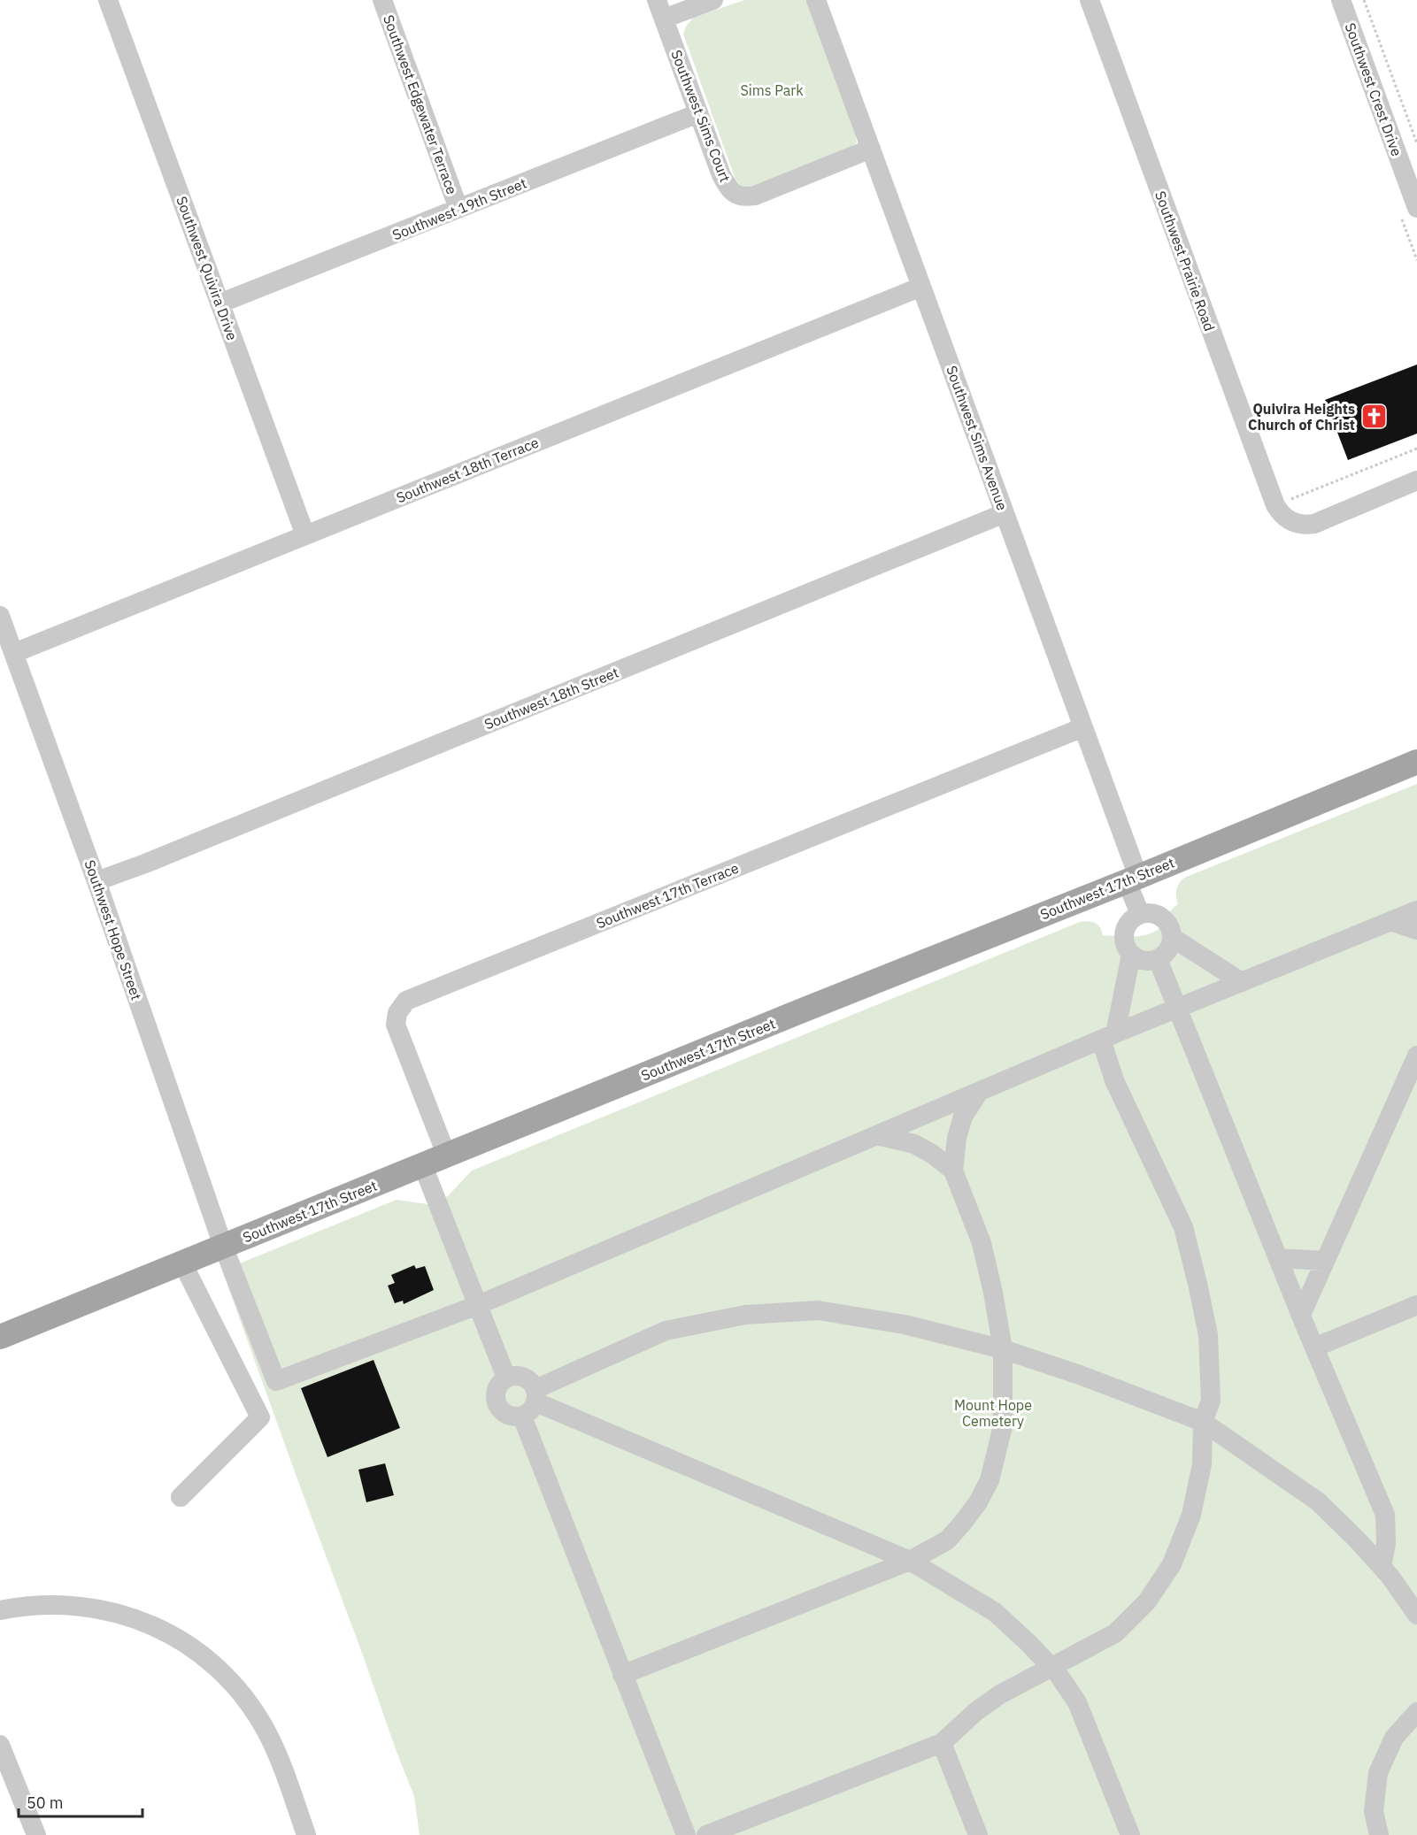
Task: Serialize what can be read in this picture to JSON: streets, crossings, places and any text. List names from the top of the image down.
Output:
{
  "streets": {
    "main road": ["Southwest 17th Street"],
    "street": [
      "Southwest Crest Drive",
      "Southwest Edgewater Terrace",
      "Southwest Sims Court",
      "Southwest 19th Street",
      "Southwest Prairie Road",
      "Southwest Quivira Drive",
      "Southwest Sims Avenue",
      "Southwest 18th Terrace",
      "Southwest 18th Street",
      "Southwest 17th Terrace",
      "Southwest Hope Street"
    ]
  },
  "crossings": [
    ["Southwest Edgewater Terrace", "Southwest 19th Street"],
    ["Southwest Sims Court", "Southwest 19th Street"],
    ["Southwest Sims Court", "Southwest Sims Avenue"],
    ["Southwest 19th Street", "Southwest Quivira Drive"],
    ["Southwest Quivira Drive", "Southwest 18th Terrace"],
    ["Southwest Sims Avenue", "Southwest 18th Terrace"],
    ["Southwest Sims Avenue", "Southwest 18th Street"],
    ["Southwest Sims Avenue", "Southwest 17th Street"],
    ["Southwest Sims Avenue", "Southwest 17th Terrace"],
    ["Southwest 18th Terrace", "Southwest Hope Street"],
    ["Southwest 18th Street", "Southwest Hope Street"],
    ["Southwest 17th Street", "Southwest 17th Terrace"],
    ["Southwest 17th Street", "Southwest Hope Street"]
  ],
  "parks": ["Sims Park", "Mount Hope Cemetery"],
  "places": {
    "church": ["Quivira Heights Church of Christ"]
  },
  "scale_bar": "50 m"
}
